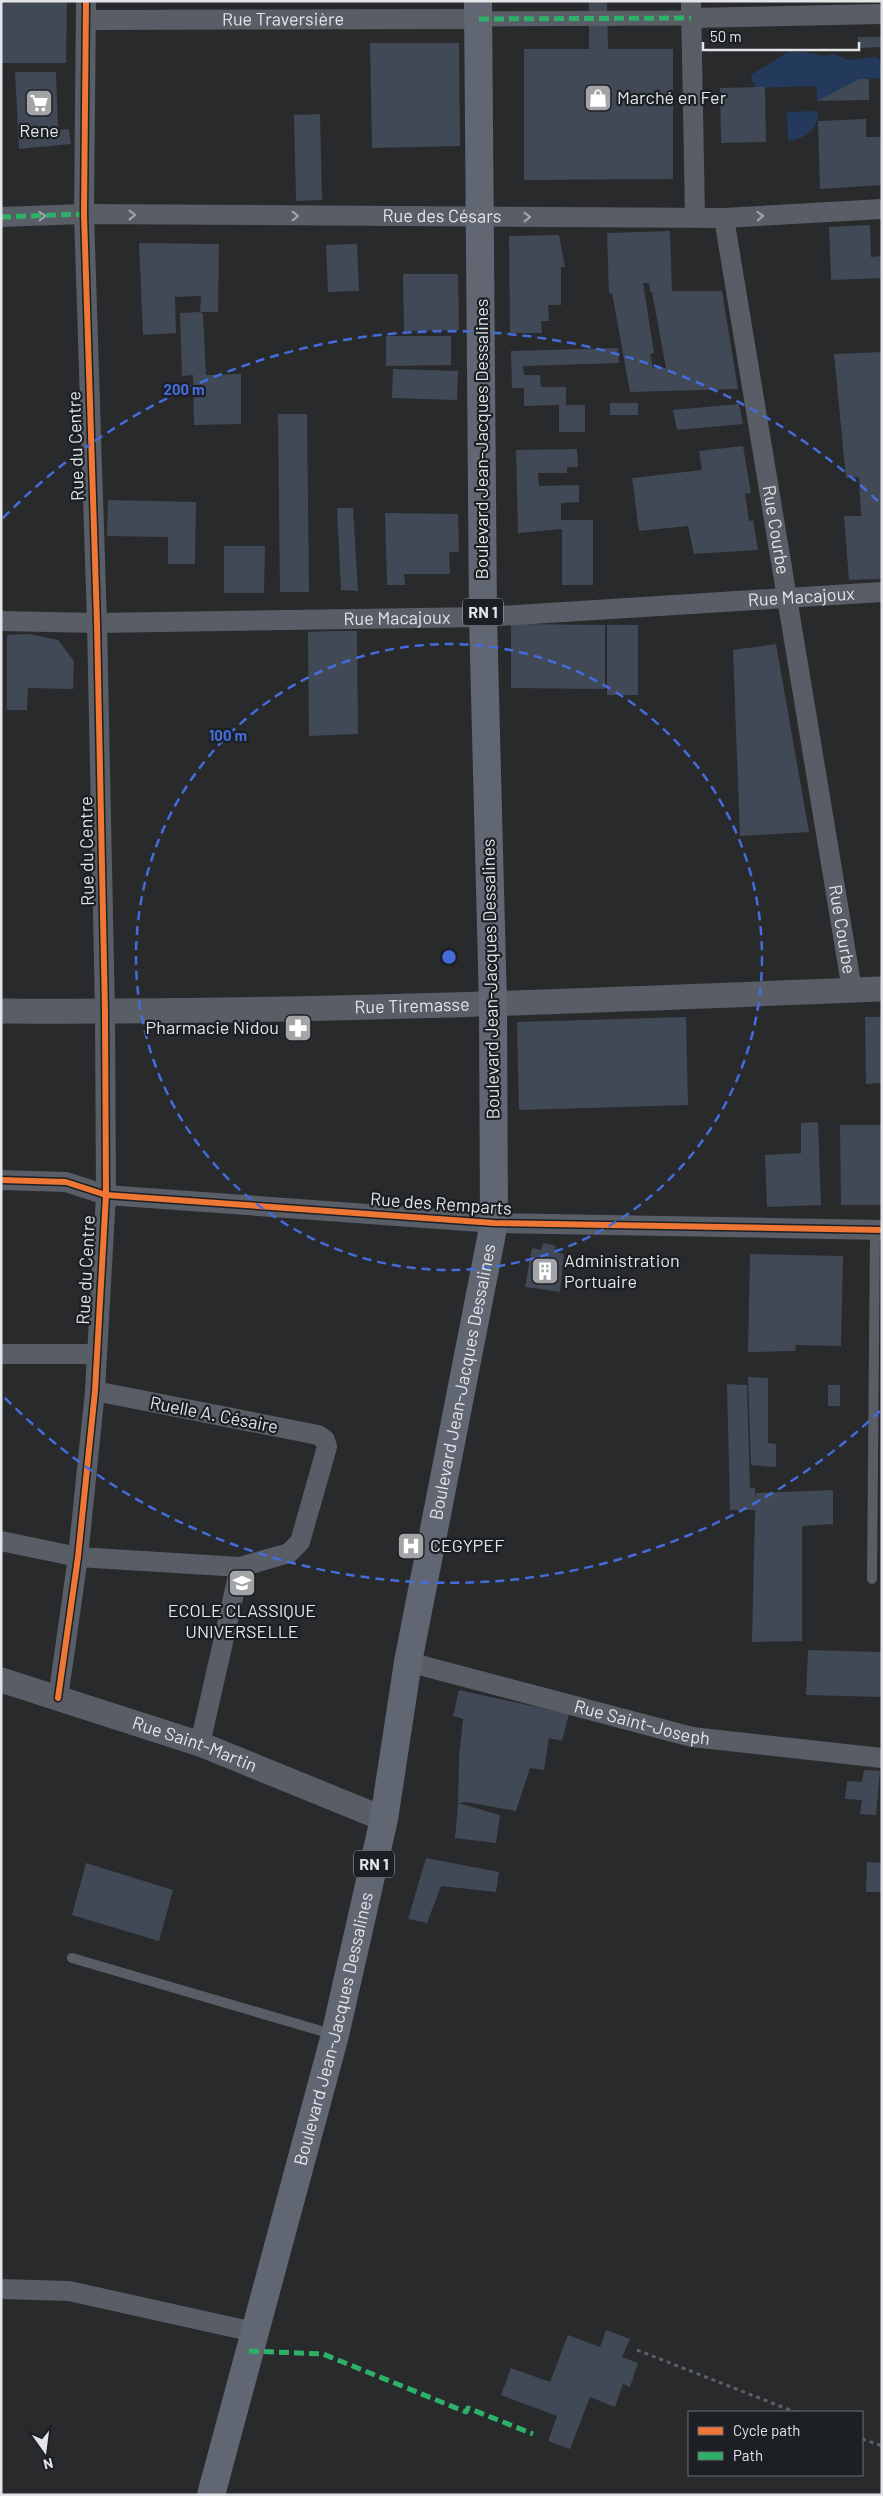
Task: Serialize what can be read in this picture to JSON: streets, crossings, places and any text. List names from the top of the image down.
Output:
{
  "streets": {
    "main road": ["Boulevard Jean-Jacques Dessalines", "RN 1"],
    "street": [
      "Rue Traversière",
      "Rue des Césars",
      "Rue du Centre",
      "Rue Courbe",
      "Rue Macajoux",
      "Rue Tiremasse",
      "Rue des Remparts",
      "Ruelle A. Césaire",
      "Rue Saint-Joseph",
      "Rue Saint-Martin"
    ]
  },
  "crossings": [
    ["Rue Traversière", "Boulevard Jean-Jacques Dessalines"],
    ["Rue Traversière", "Rue du Centre"],
    ["Rue des Césars", "Boulevard Jean-Jacques Dessalines"],
    ["Rue des Césars", "Rue du Centre"],
    ["Rue des Césars", "Rue Courbe"],
    ["Boulevard Jean-Jacques Dessalines", "Rue Macajoux"],
    ["Boulevard Jean-Jacques Dessalines", "Rue Tiremasse"],
    ["Boulevard Jean-Jacques Dessalines", "Rue des Remparts"],
    ["Boulevard Jean-Jacques Dessalines", "Rue Saint-Joseph"],
    ["Boulevard Jean-Jacques Dessalines", "Rue Saint-Martin"],
    ["Rue du Centre", "Rue Macajoux"],
    ["Rue du Centre", "Rue Tiremasse"],
    ["Rue du Centre", "Rue des Remparts"],
    ["Rue du Centre", "Ruelle A. Césaire"],
    ["Rue du Centre", "Rue Saint-Martin"],
    ["Rue Courbe", "Rue Macajoux"],
    ["Rue Courbe", "Rue Tiremasse"]
  ],
  "one_way": ["Rue des Césars"],
  "places": {
    "shop": ["Marché en Fer"],
    "supermarket": ["Rene"],
    "pharmacy": ["Pharmacie Nidou"],
    "building": ["Administration Portuaire"],
    "hospital": ["CEGYPEF"],
    "school or university": ["ECOLE CLASSIQUE UNIVERSELLE"]
  },
  "legend": ["Cycle path", "Path"],
  "scale_bar": "50 m",
  "north": "bottom",
  "rings": ["200 m", "100 m"]
}
